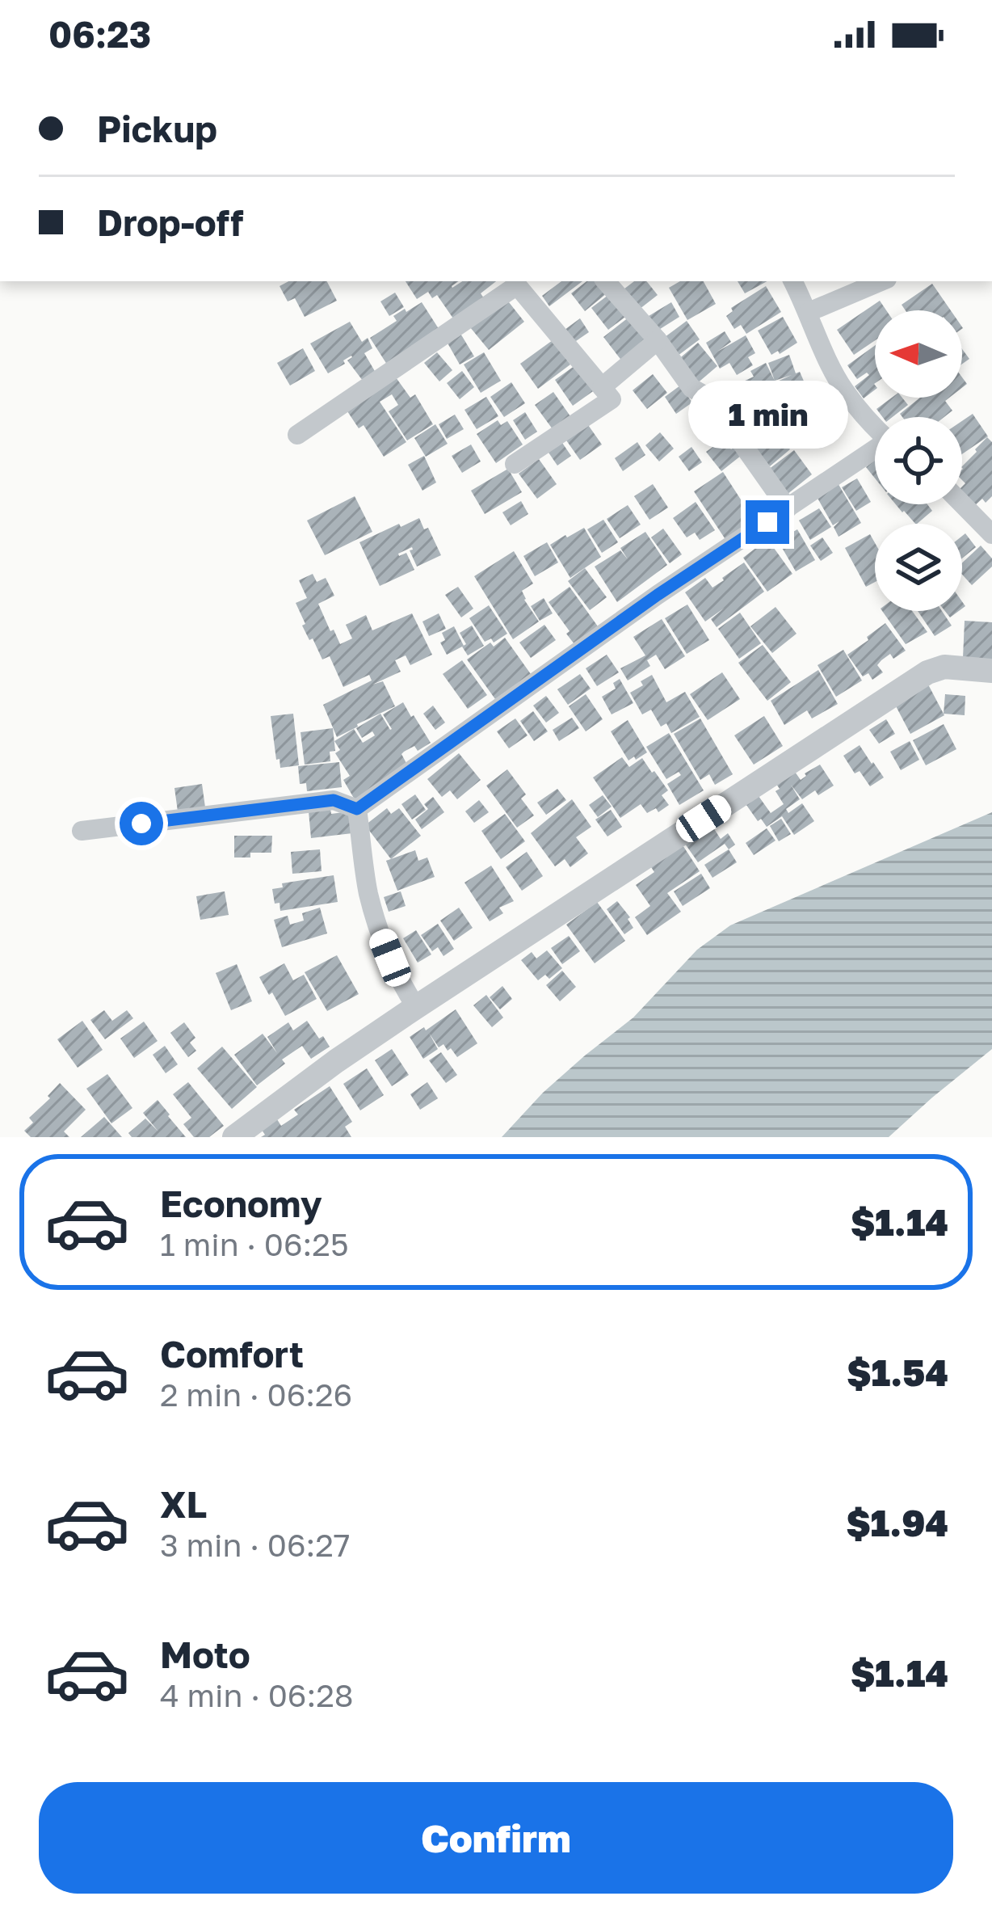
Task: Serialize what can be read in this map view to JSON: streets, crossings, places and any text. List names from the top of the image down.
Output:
{
  "north": "left",
  "page": {
    "status": "06:23",
    "banner": ["Pickup", "Drop-off"],
    "bubble": "1 min",
    "list": [
      {
        "name": "Economy",
        "note": "1 min · 06:25",
        "value": "$1.14"
      },
      {
        "name": "Comfort",
        "note": "2 min · 06:26",
        "value": "$1.54"
      },
      {
        "name": "XL",
        "note": "3 min · 06:27",
        "value": "$1.94"
      },
      {
        "name": "Moto",
        "note": "4 min · 06:28",
        "value": "$1.14"
      }
    ],
    "buttons": "Confirm"
  }
}
